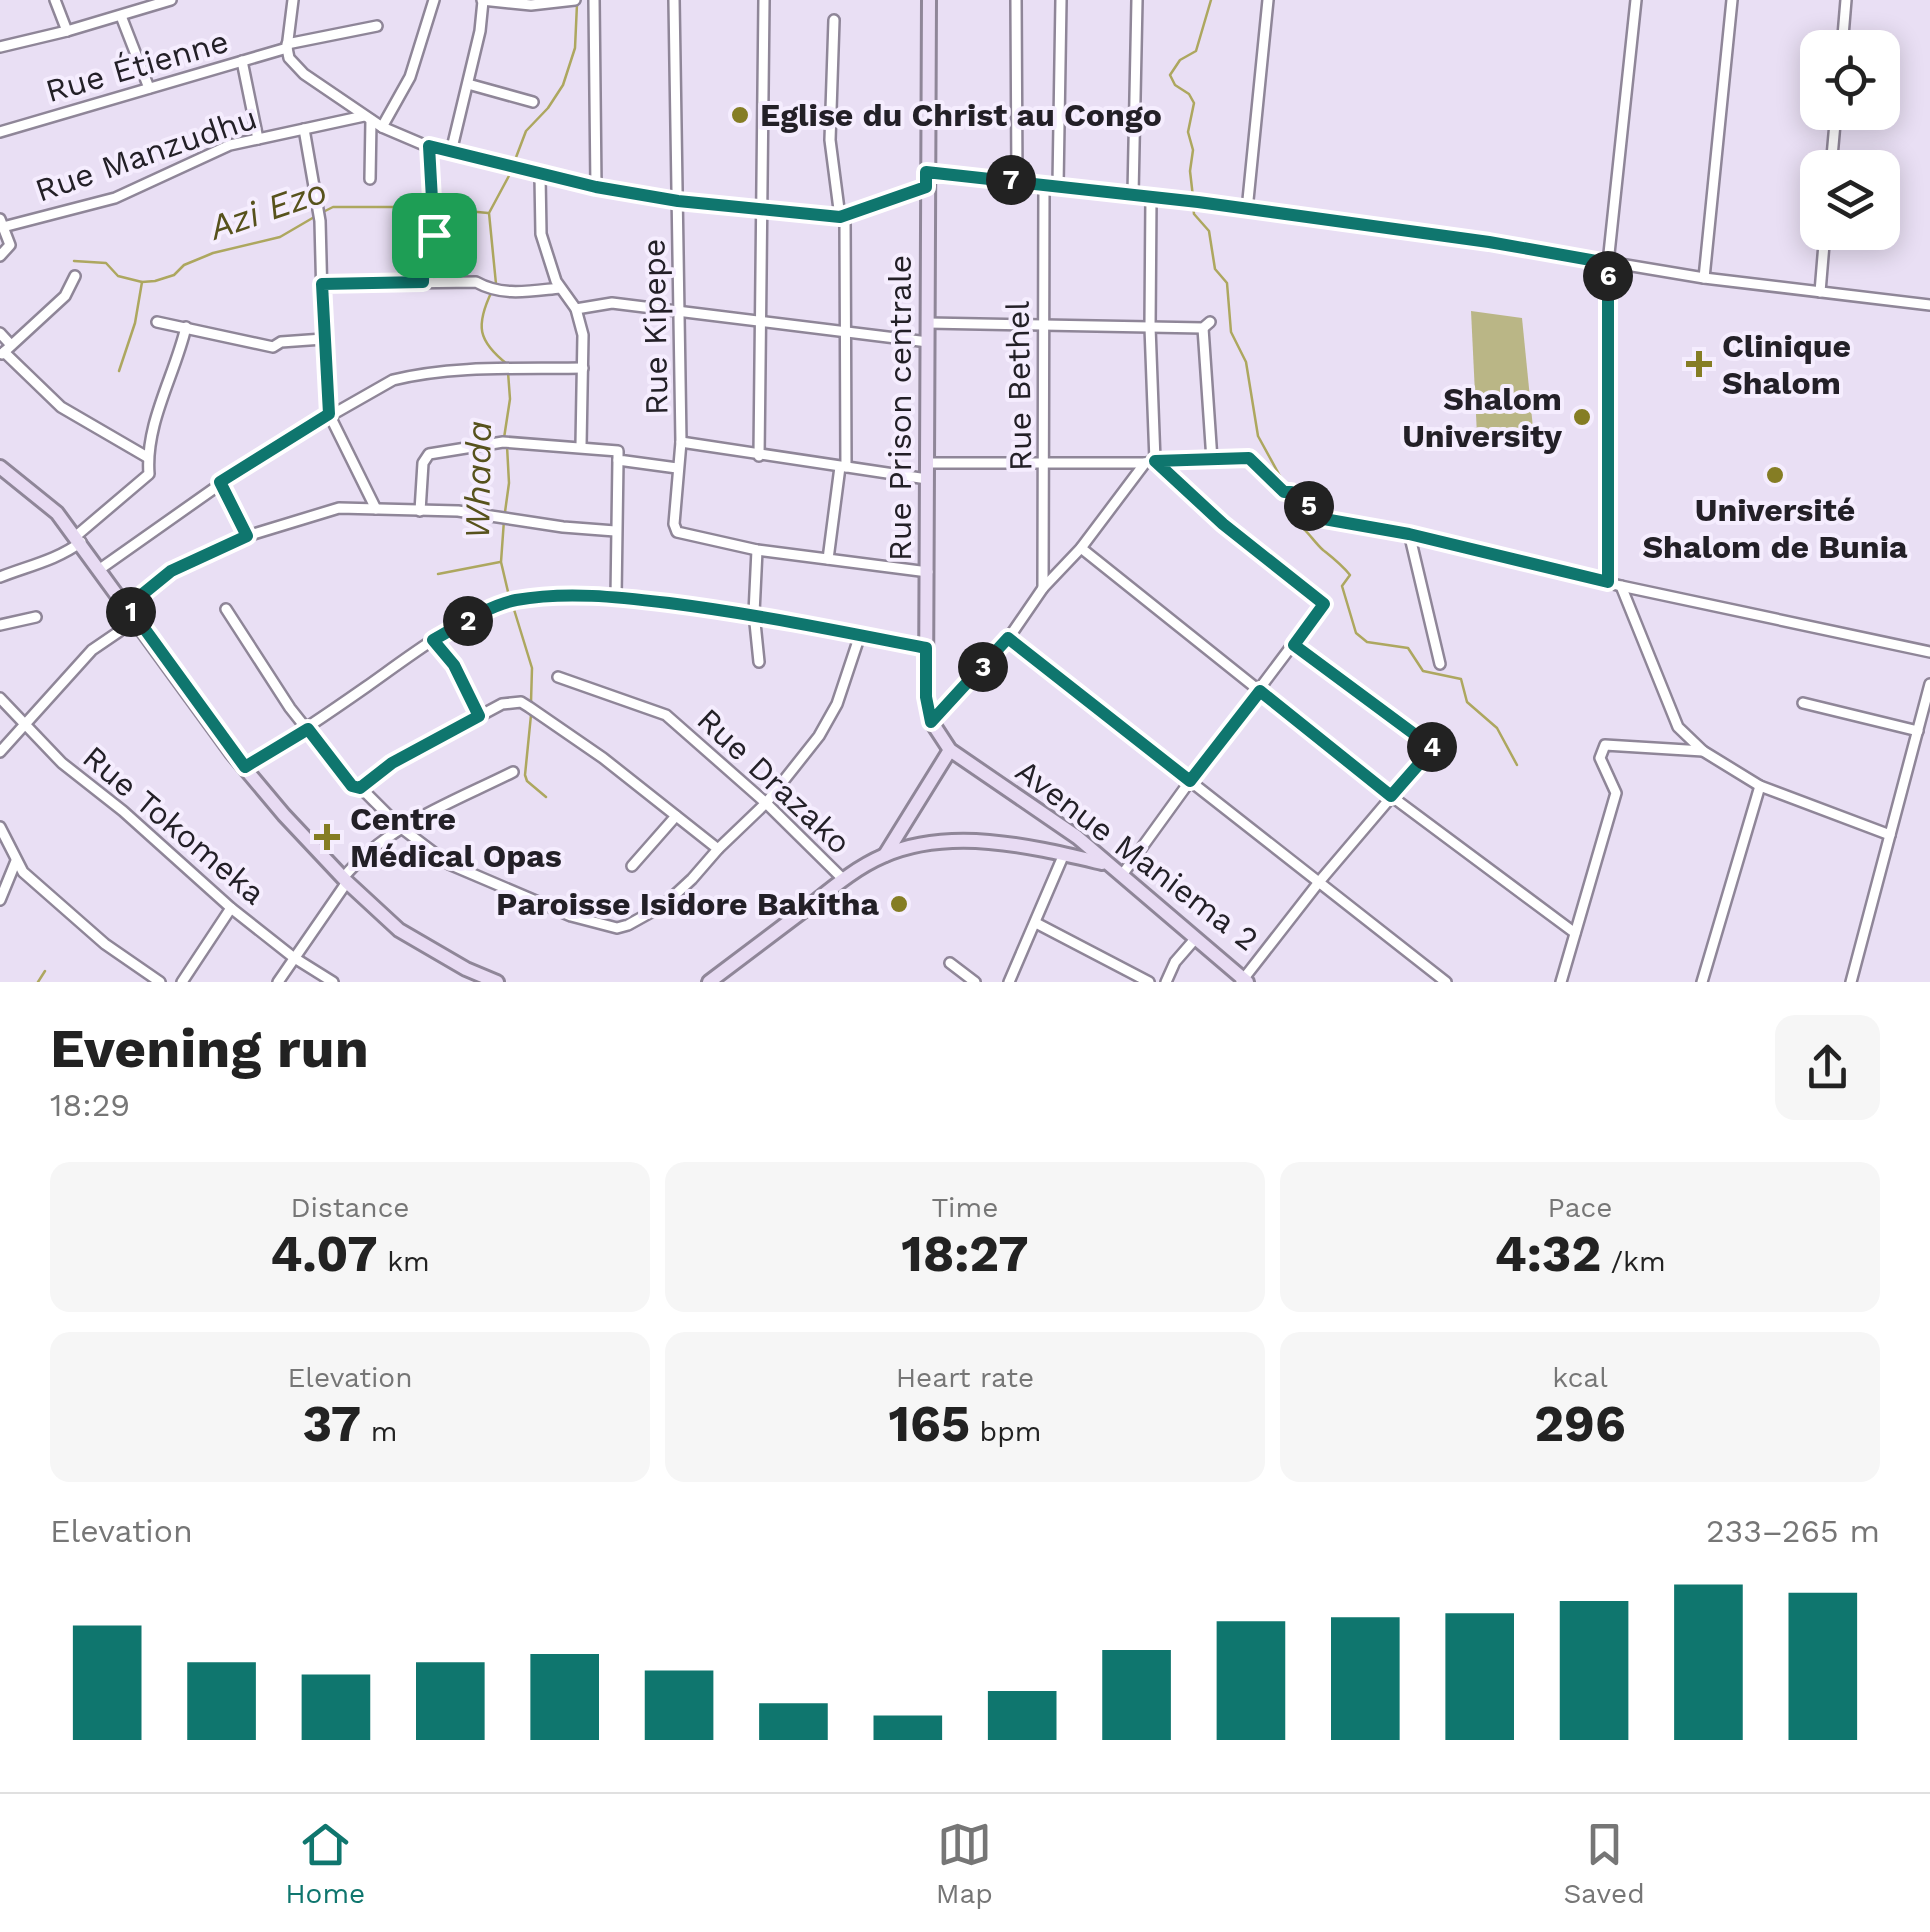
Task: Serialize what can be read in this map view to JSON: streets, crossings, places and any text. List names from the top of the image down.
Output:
{
  "streets": {
    "street": [
      "Rue Étienne",
      "Rue Manzudhu",
      "Rue Kipepe",
      "Rue Bethel",
      "Rue Prison centrale",
      "Rue Drazako",
      "Rue Tokomeka",
      "Avenue Maniema 2"
    ]
  },
  "crossings": [
    ["Rue Prison centrale", "Avenue Maniema 2"]
  ],
  "water": ["Azi Ezo", "Whada"],
  "places": {
    "other": [
      "Eglise du Christ au Congo",
      "Shalom University",
      "Université Shalom de Bunia",
      "Paroisse Isidore Bakitha"
    ],
    "health": ["Clinique Shalom", "Centre Médical Opas"]
  },
  "page": {
    "pins": [
      "7",
      "6",
      "5",
      "1",
      "2",
      "3",
      "4"
    ],
    "heading": ["Evening run", "18:29"],
    "stats": [
      ["Distance", "4.07 km"],
      ["Time", "18:27"],
      ["Pace", "4:32 /km"],
      ["Elevation", "37 m"],
      ["Heart rate", "165 bpm"],
      ["kcal", "296"]
    ],
    "chart": ["Elevation", "233–265 m"],
    "tabs": ["Home", "Map", "Saved"]
  }
}
